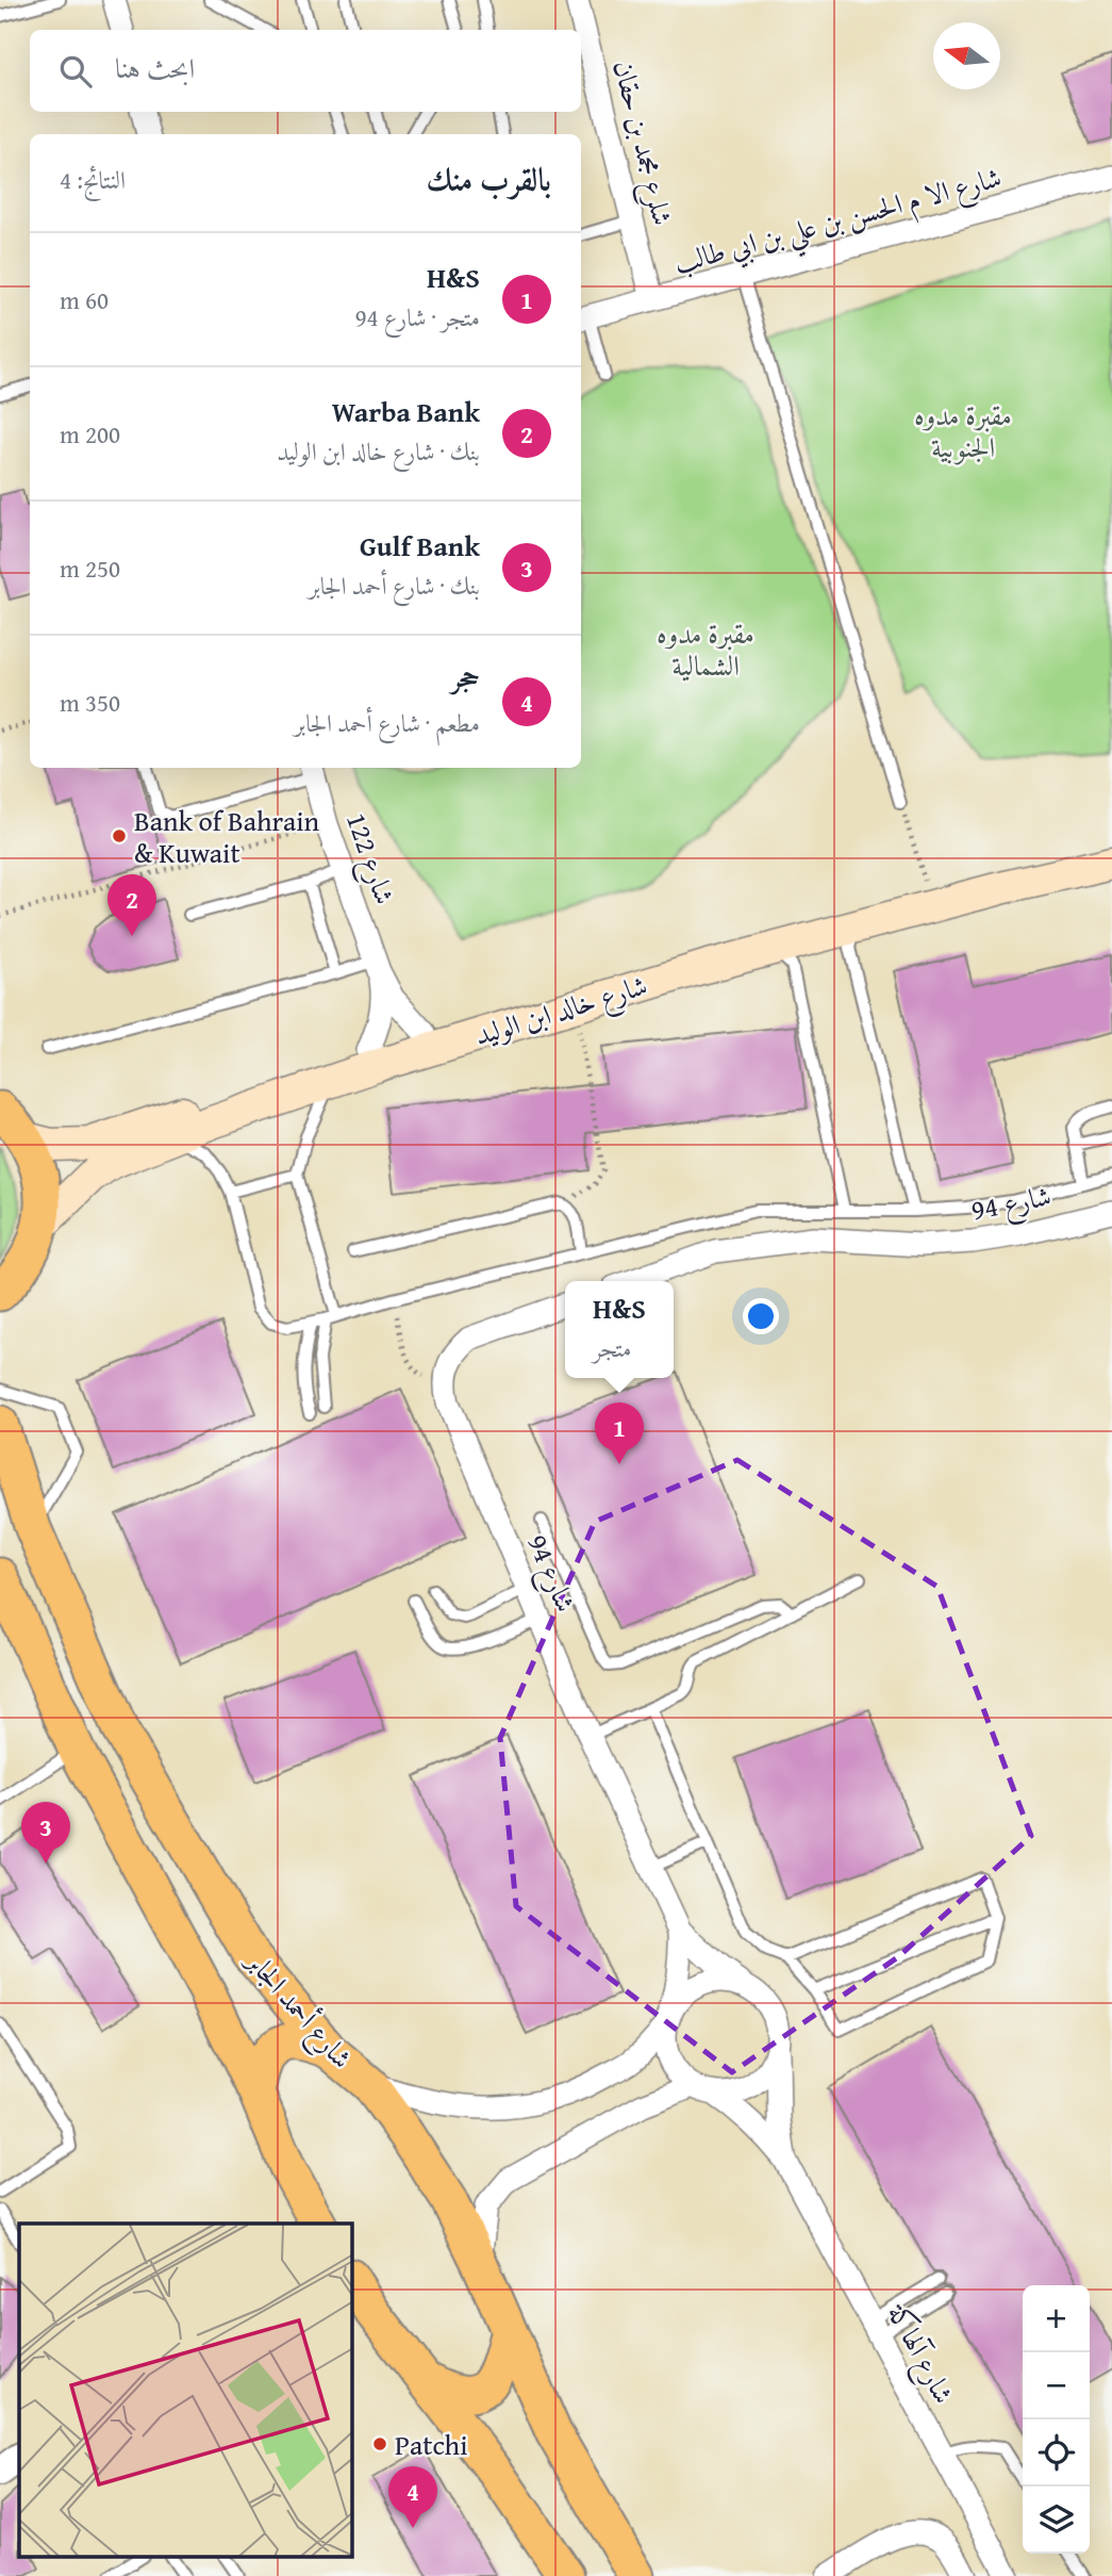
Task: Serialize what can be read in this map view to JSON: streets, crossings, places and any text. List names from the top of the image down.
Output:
{
  "streets": {
    "main road": ["شارع خالد ابن الوليد", "شارع أحمد الجابر"],
    "street": [
      "شلرع مجمد بن حقان",
      "شارع الا م الحسن بن علي بن ابي طالب",
      "شارع 122",
      "شارع 94",
      "شارع آلهاكة"
    ]
  },
  "crossings": [
    ["شلرع مجمد بن حقان", "شارع الا م الحسن بن علي بن ابي طالب"],
    ["شارع 122", "شارع خالد ابن الوليد"],
    ["شارع 94", "شارع آلهاكة"]
  ],
  "parks": ["مقبرة مدوه الجنوبية", "مقبرة مدوه الشمالية"],
  "places": ["Bank of Bahrain & Kuwait", "Patchi"],
  "north": "left",
  "page": {
    "search": "ابحث هنا",
    "heading": ["بالقرب منك", "النتائج: 4"],
    "list": [
      {
        "mark": "1",
        "name": "H&S",
        "note": "متجر · شارع 94",
        "value": "60 m"
      },
      {
        "mark": "2",
        "name": "Warba Bank",
        "note": "بنك · شارع خالد ابن الوليد",
        "value": "200 m"
      },
      {
        "mark": "3",
        "name": "Gulf Bank",
        "note": "بنك · شارع أحمد الجابر",
        "value": "250 m"
      },
      {
        "mark": "4",
        "name": "حجر",
        "note": "مطعم · شارع أحمد الجابر",
        "value": "350 m"
      }
    ],
    "pins": [
      "2",
      "1",
      "3",
      "4"
    ],
    "popup": ["H&S", "متجر"],
    "map_buttons": ["+", "−"]
  }
}
